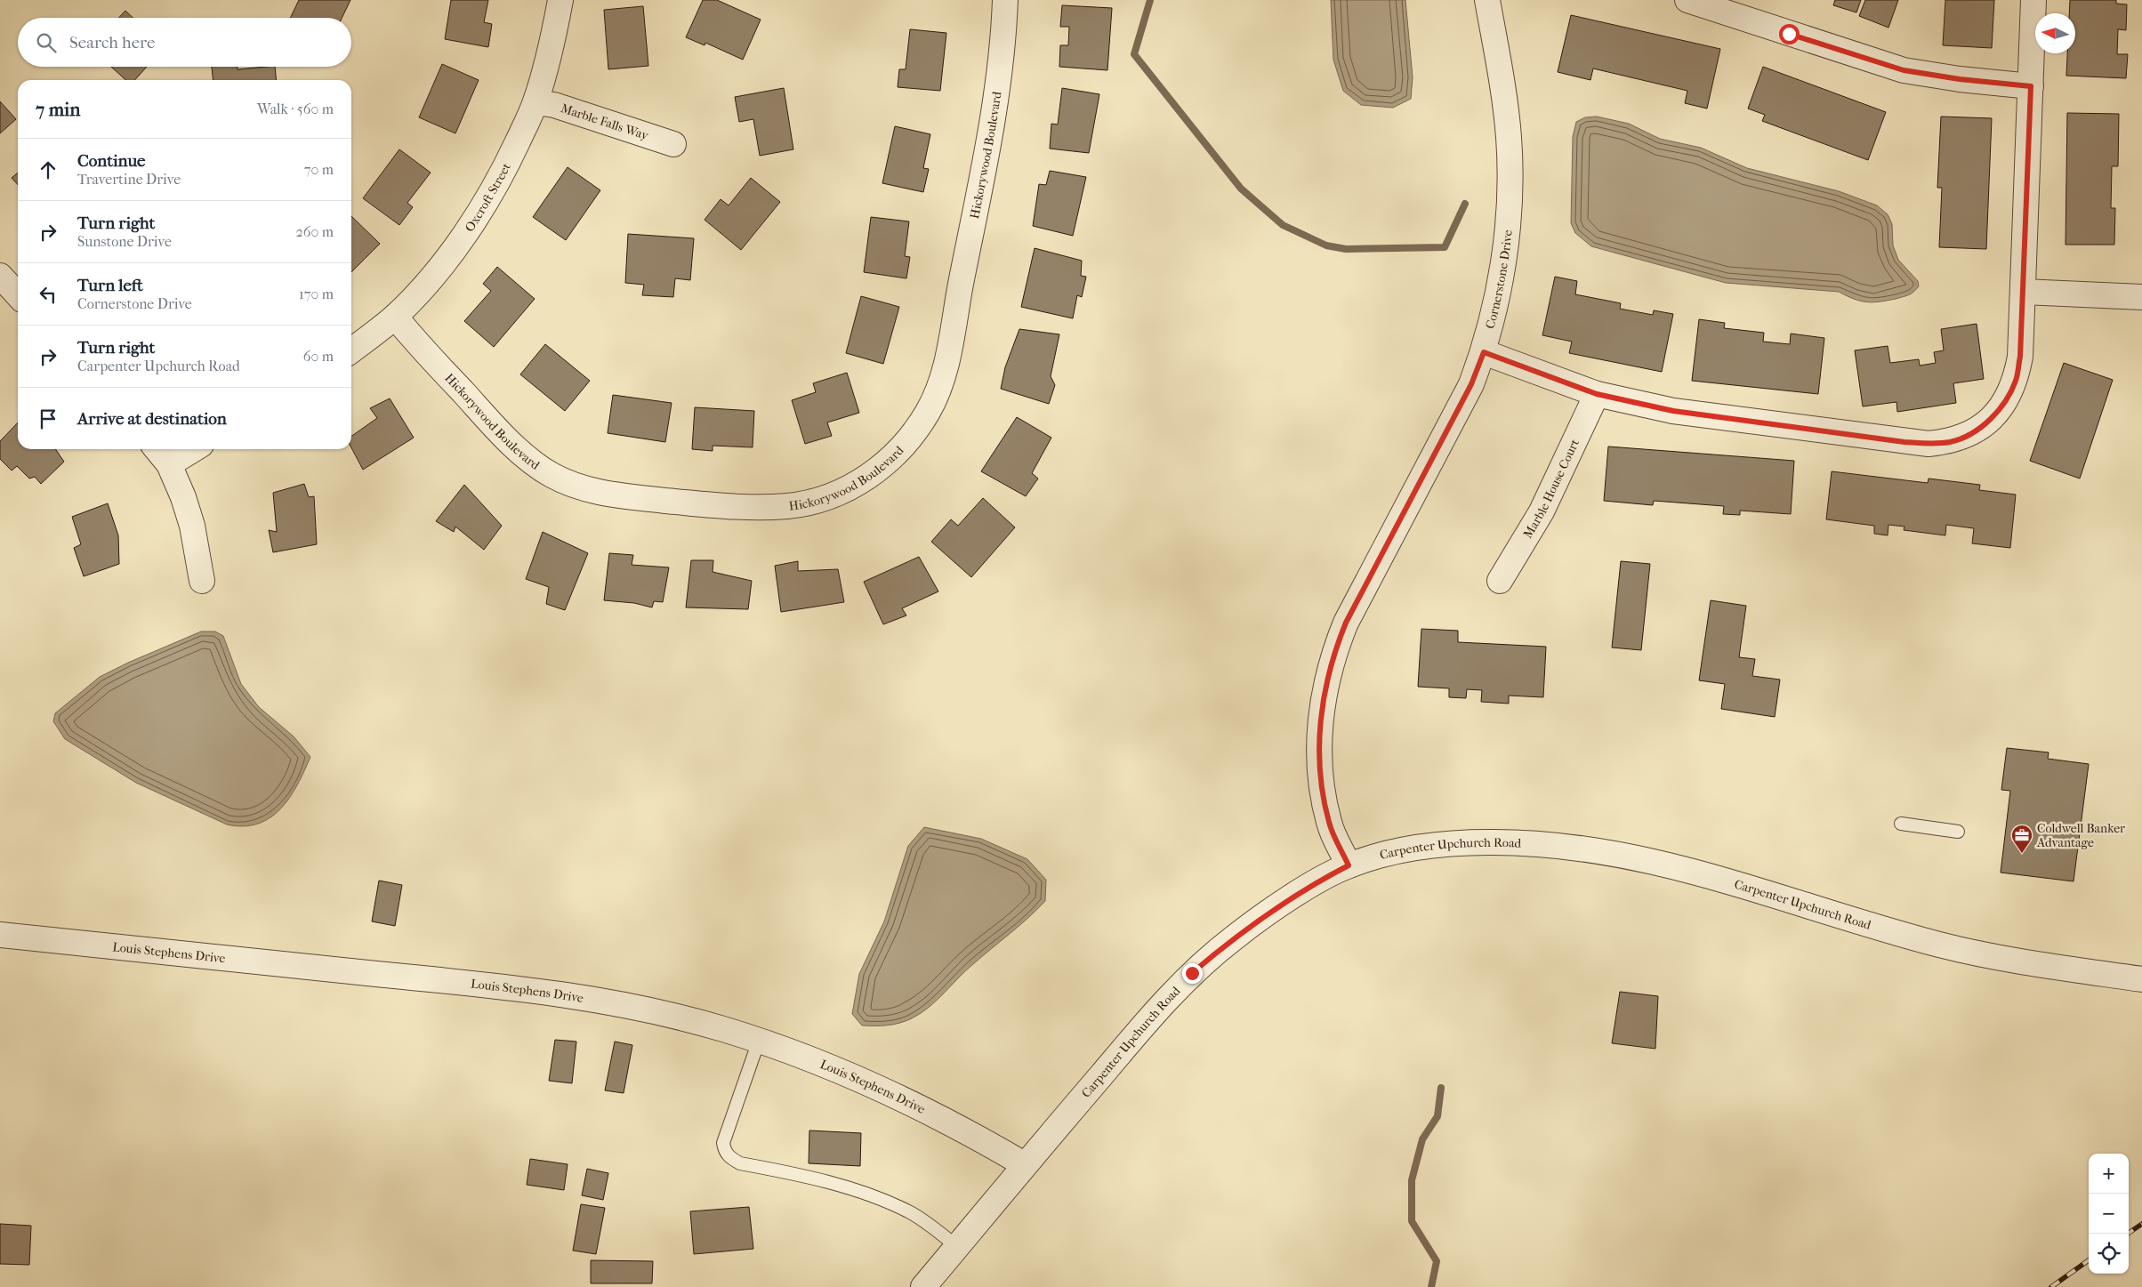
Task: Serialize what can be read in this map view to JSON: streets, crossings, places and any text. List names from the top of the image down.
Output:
{
  "streets": {
    "street": [
      "Marble Falls Way",
      "Hickorywood Boulevard",
      "Oxcroft Street",
      "Cornerstone Drive",
      "Marble House Court",
      "Carpenter Upchurch Road",
      "Louis Stephens Drive"
    ]
  },
  "crossings": [
    ["Marble Falls Way", "Oxcroft Street"],
    ["Hickorywood Boulevard", "Oxcroft Street"],
    ["Cornerstone Drive", "Carpenter Upchurch Road"],
    ["Carpenter Upchurch Road", "Louis Stephens Drive"]
  ],
  "places": {
    "office": ["Coldwell Banker Advantage"]
  },
  "north": "left",
  "page": {
    "search": "Search here",
    "heading": ["7 min", "Walk · 560 m"],
    "list": [
      ["Continue", "Travertine Drive", "70 m"],
      ["Turn right", "Sunstone Drive", "260 m"],
      ["Turn left", "Cornerstone Drive", "170 m"],
      ["Turn right", "Carpenter Upchurch Road", "60 m"],
      "Arrive at destination"
    ],
    "map_buttons": ["+", "−"]
  }
}
